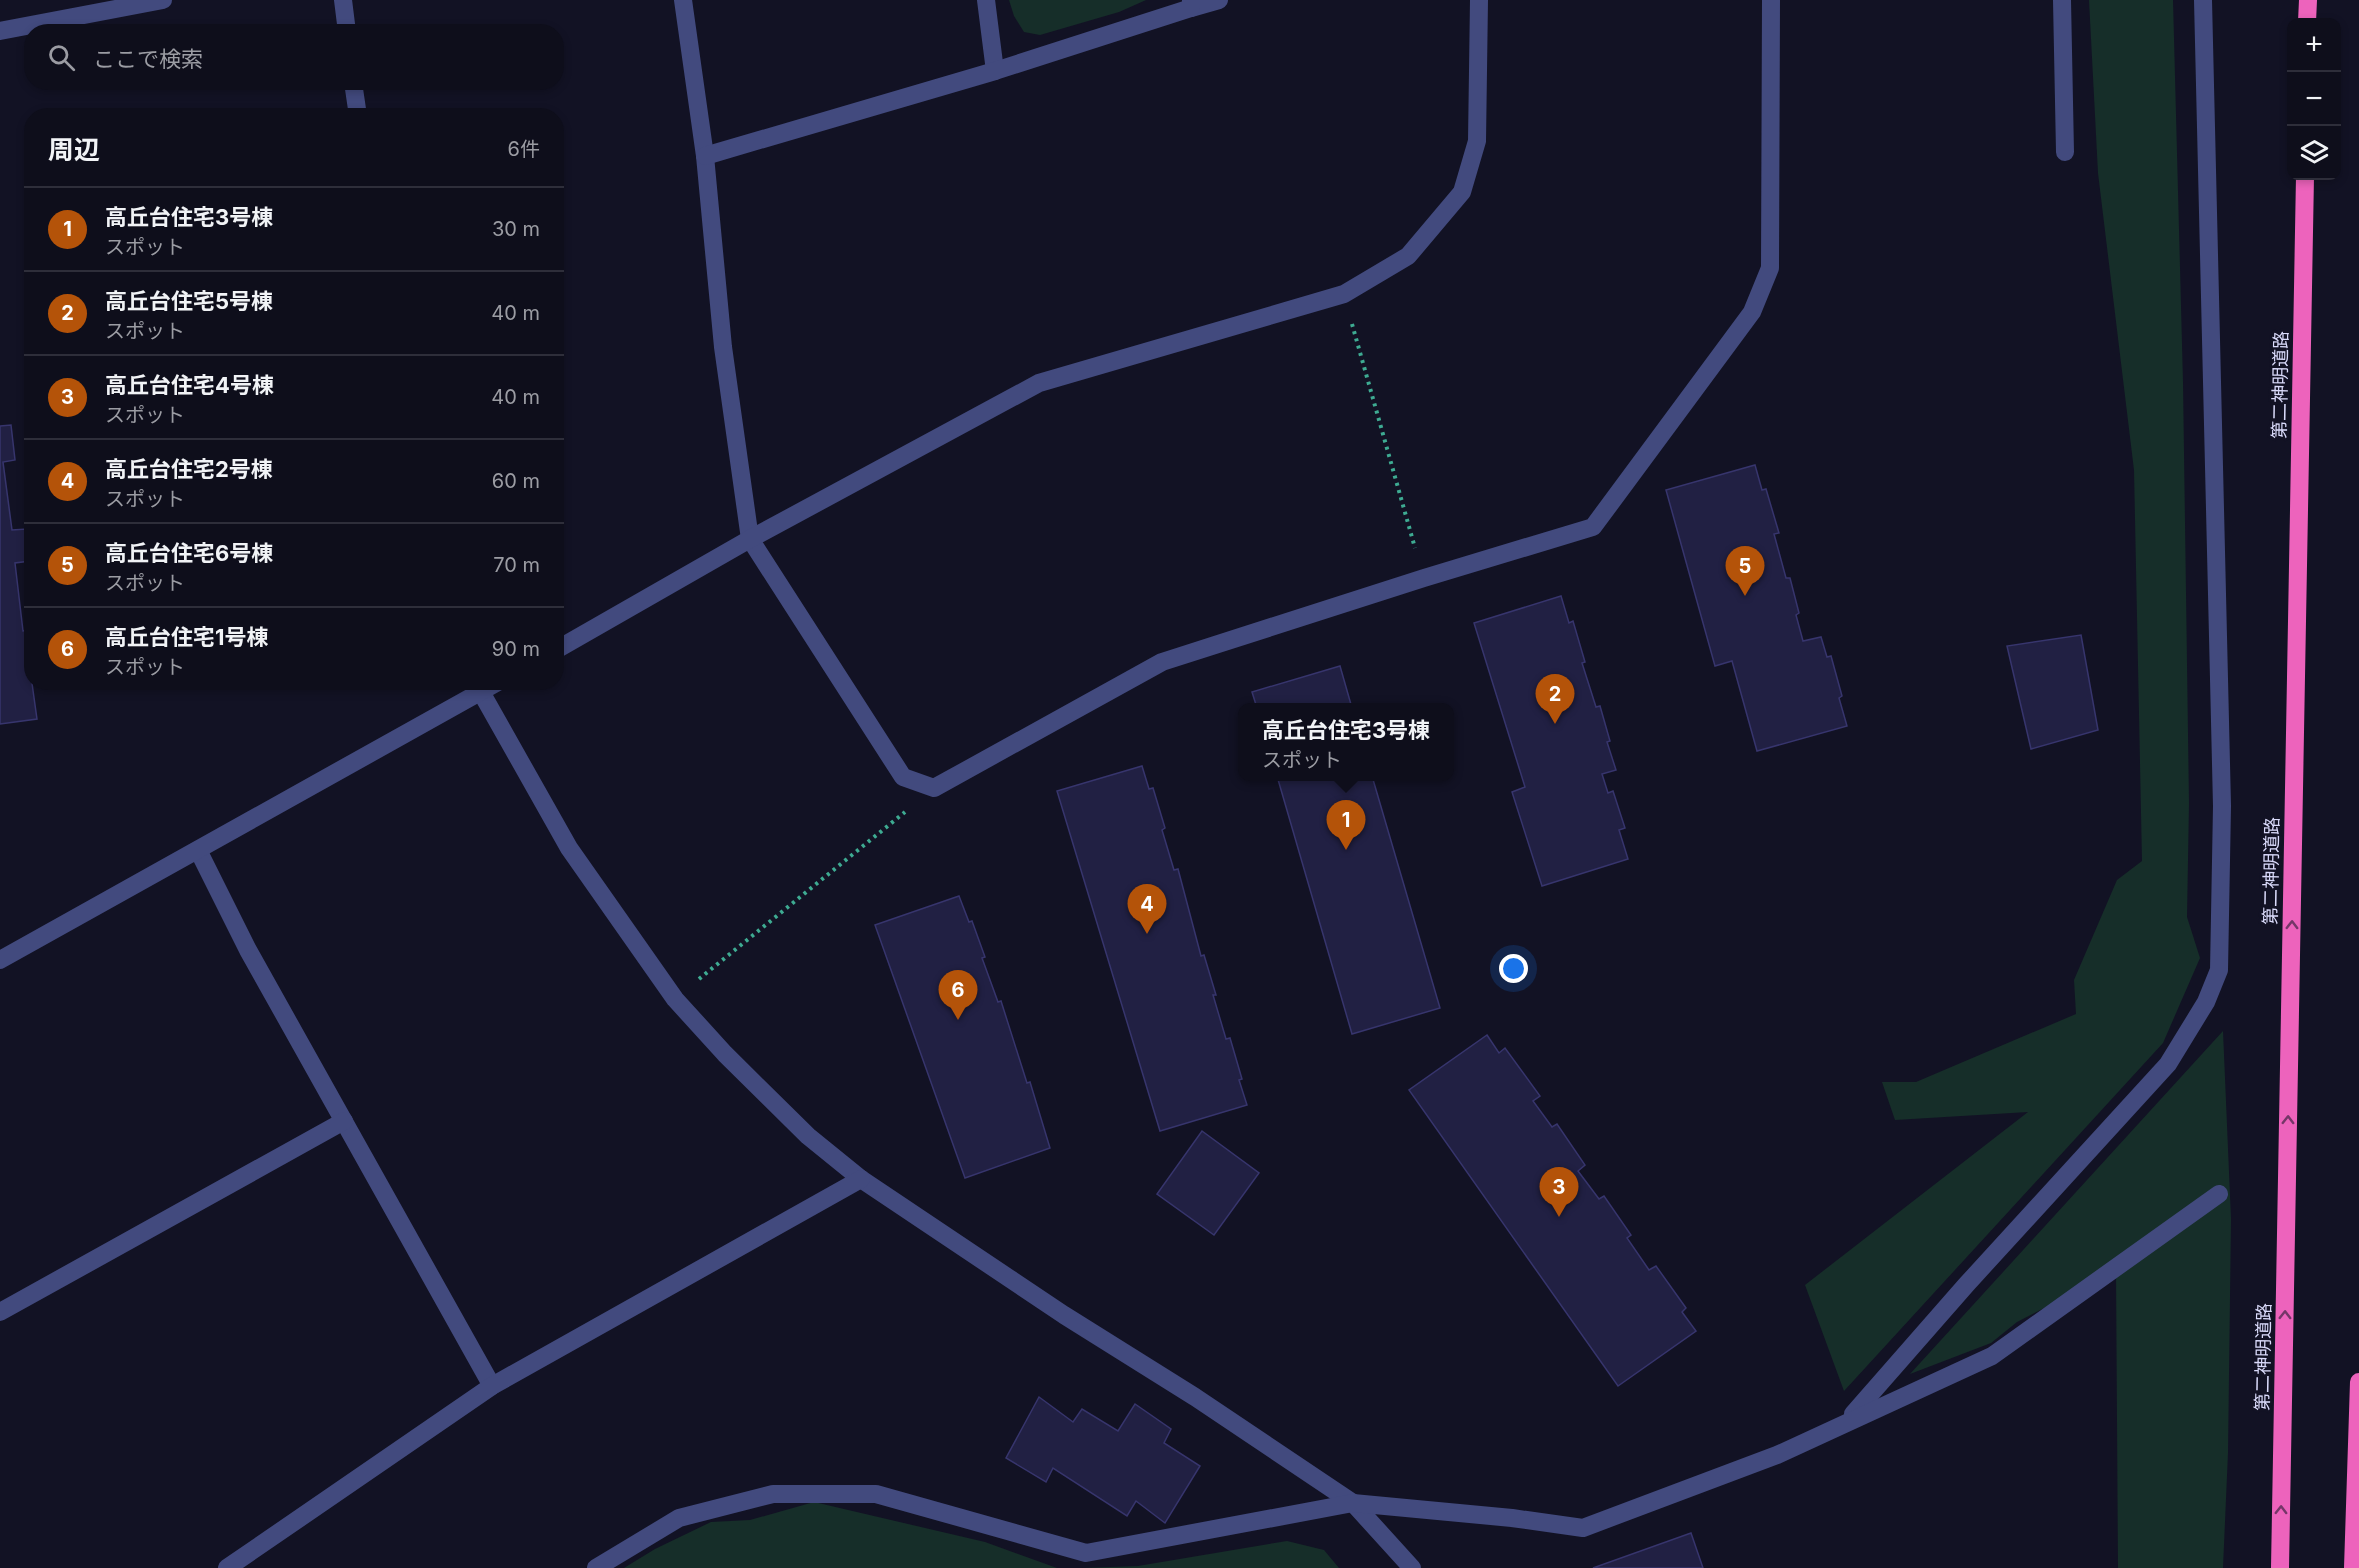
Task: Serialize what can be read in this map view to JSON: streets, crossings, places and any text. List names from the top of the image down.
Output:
{
  "streets": {
    "highway": ["第二神明道路"]
  },
  "one_way": ["第二神明道路"],
  "page": {
    "map_buttons": ["+", "−"],
    "search": "ここで検索",
    "heading": ["周辺", "6件"],
    "list": [
      {
        "mark": "1",
        "name": "高丘台住宅3号棟",
        "note": "スポット",
        "value": "30 m"
      },
      {
        "mark": "2",
        "name": "高丘台住宅5号棟",
        "note": "スポット",
        "value": "40 m"
      },
      {
        "mark": "3",
        "name": "高丘台住宅4号棟",
        "note": "スポット",
        "value": "40 m"
      },
      {
        "mark": "4",
        "name": "高丘台住宅2号棟",
        "note": "スポット",
        "value": "60 m"
      },
      {
        "mark": "5",
        "name": "高丘台住宅6号棟",
        "note": "スポット",
        "value": "70 m"
      },
      {
        "mark": "6",
        "name": "高丘台住宅1号棟",
        "note": "スポット",
        "value": "90 m"
      }
    ],
    "pins": [
      "5",
      "2",
      "1",
      "4",
      "6",
      "3"
    ],
    "popup": ["高丘台住宅3号棟", "スポット"]
  }
}
